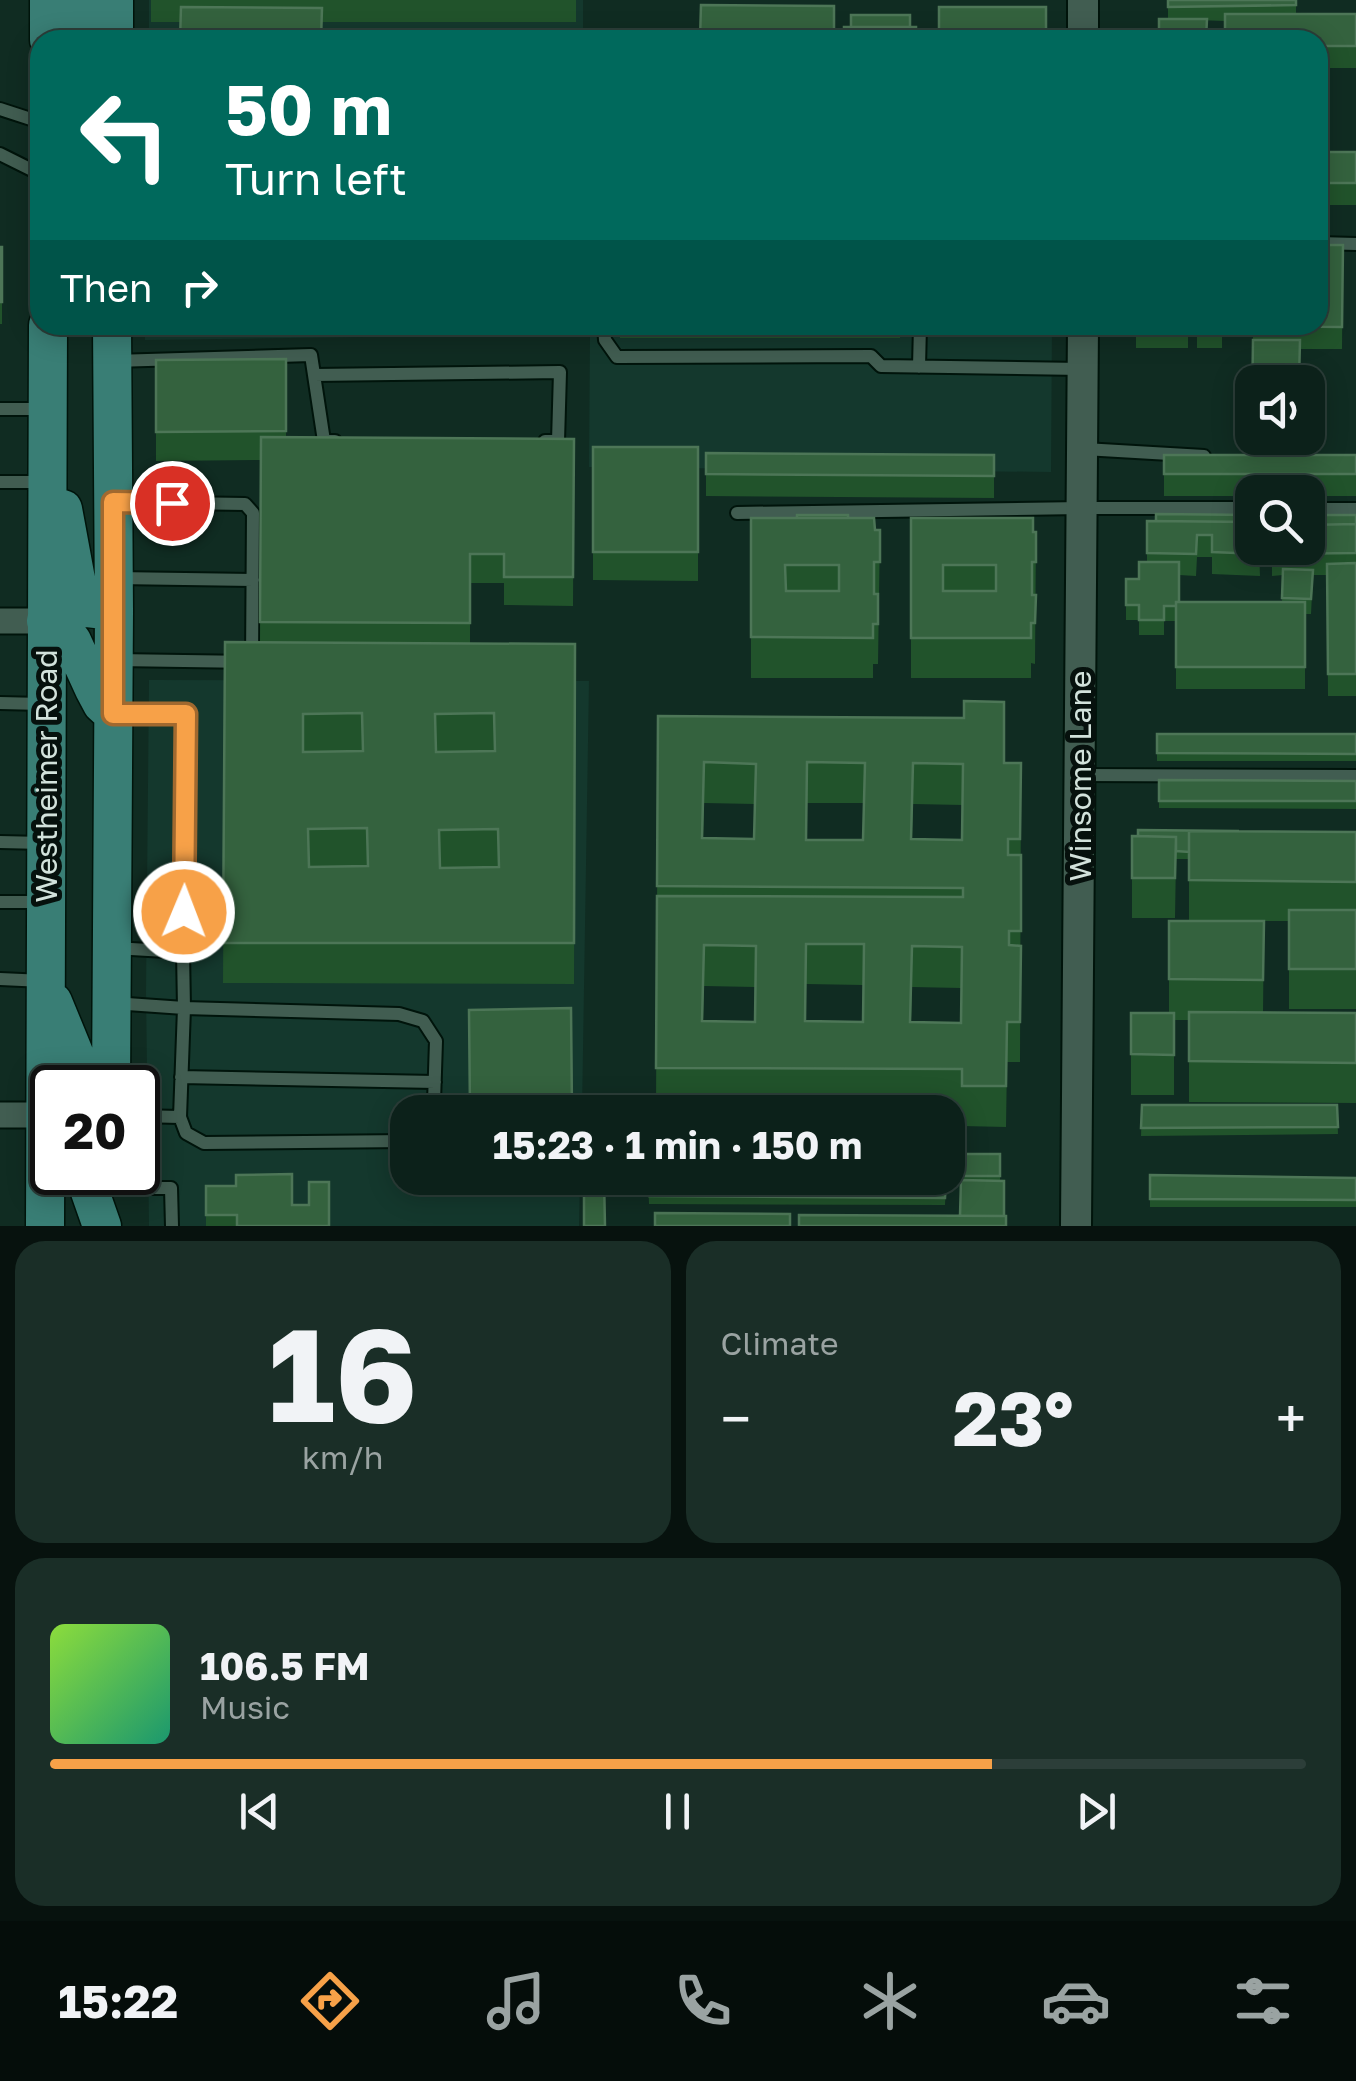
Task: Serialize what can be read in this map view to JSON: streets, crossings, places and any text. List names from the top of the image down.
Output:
{
  "streets": {
    "main road": ["Westheimer Road"],
    "street": ["Winsome Lane"]
  },
  "page": {
    "turn": ["50 m", "Turn left"],
    "then": "Then",
    "limit": "20",
    "trip": "15:23 · 1 min · 150 m",
    "tile": [
      ["16", "km/h"],
      "Climate"
    ],
    "heat": ["−", "23°", "+"],
    "song": ["106.5 FM", "Music"],
    "tabs": "15:22"
  }
}
